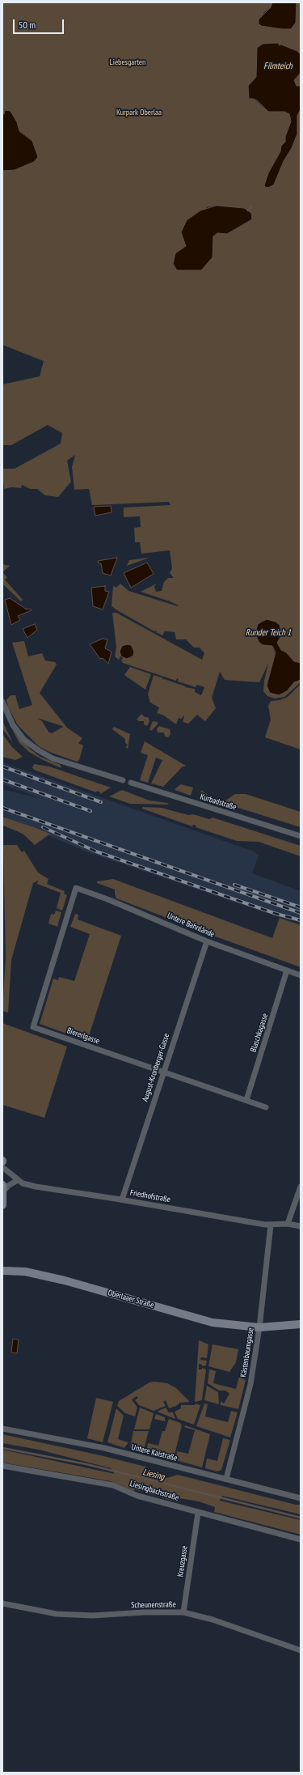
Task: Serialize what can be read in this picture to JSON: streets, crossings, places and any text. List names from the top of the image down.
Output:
{
  "streets": {
    "main road": ["Oberlaaer Straße"],
    "street": [
      "Kurbadstraße",
      "Untere Bahnlände",
      "Blaschkagasse",
      "Biererlgasse",
      "August-Kronberger-Gasse",
      "Friedhofstraße",
      "Kästenbaumgasse",
      "Untere Kaistraße",
      "Liesingbachstraße",
      "Kreuzgasse",
      "Scheunenstraße"
    ]
  },
  "crossings": [
    ["Untere Bahnlände", "Blaschkagasse"],
    ["Untere Bahnlände", "Biererlgasse"],
    ["Untere Bahnlände", "August-Kronberger-Gasse"],
    ["Blaschkagasse", "Biererlgasse"],
    ["Biererlgasse", "August-Kronberger-Gasse"],
    ["August-Kronberger-Gasse", "Friedhofstraße"],
    ["Friedhofstraße", "Kästenbaumgasse"],
    ["Oberlaaer Straße", "Kästenbaumgasse"],
    ["Kästenbaumgasse", "Untere Kaistraße"],
    ["Liesingbachstraße", "Kreuzgasse"],
    ["Kreuzgasse", "Scheunenstraße"]
  ],
  "water": ["Filmteich", "Runder Teich 1", "Liesing"],
  "parks": ["Liebesgarten", "Kurpark Oberlaa"],
  "scale_bar": "50 m"
}
